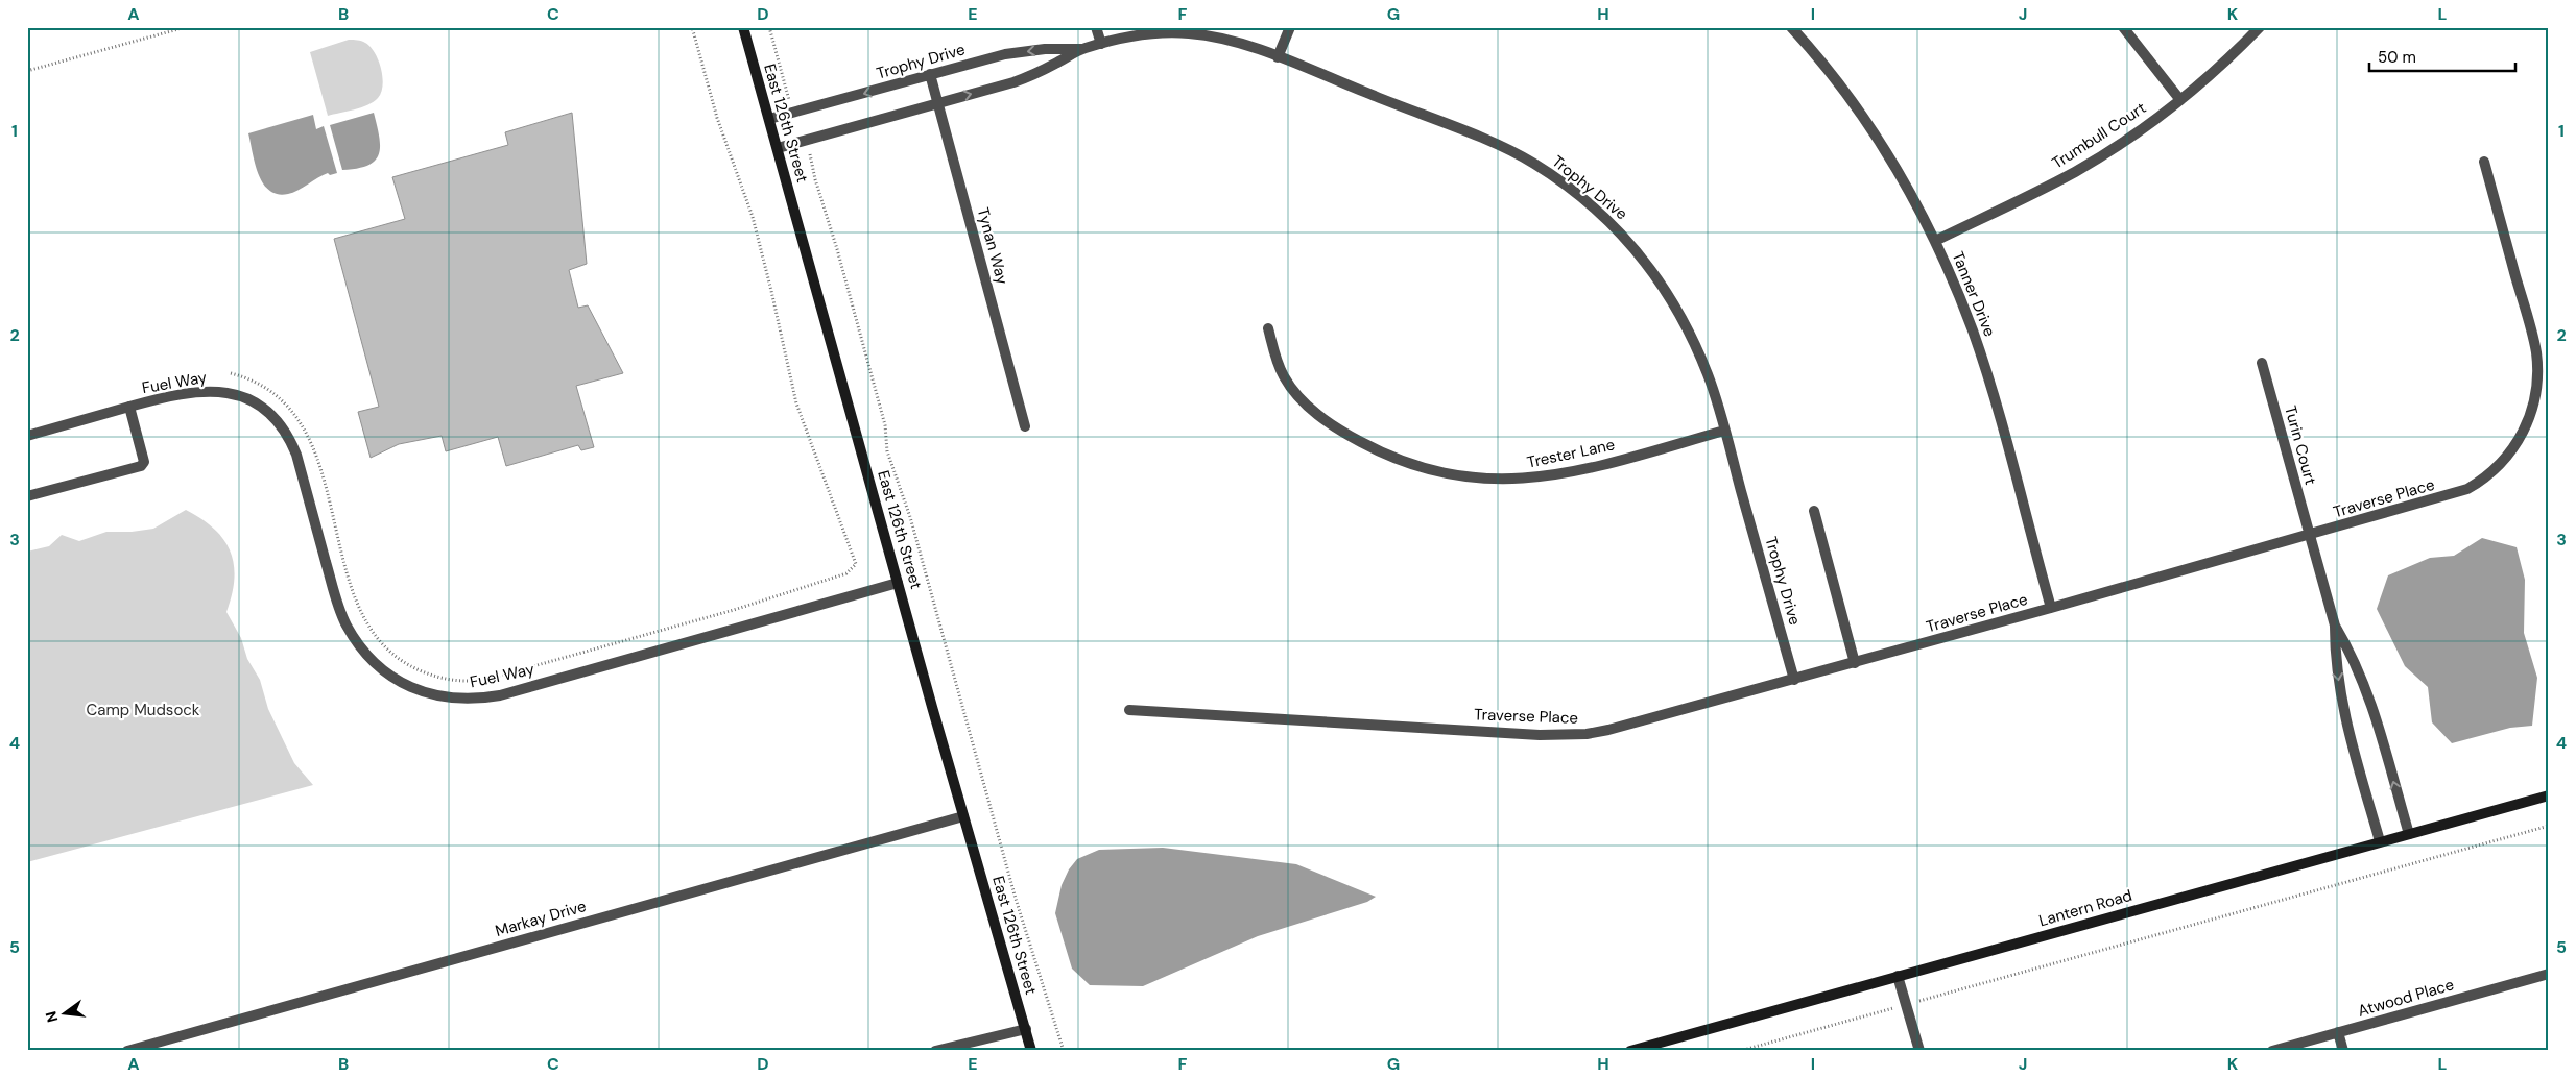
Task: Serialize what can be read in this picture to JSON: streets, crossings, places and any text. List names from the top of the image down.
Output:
{
  "streets": {
    "main road": ["East 126th Street", "Lantern Road"],
    "street": [
      "Trophy Drive",
      "Trumbull Court",
      "Tynan Way",
      "Tanner Drive",
      "Fuel Way",
      "Turin Court",
      "Trester Lane",
      "Traverse Place",
      "Markay Drive",
      "Atwood Place"
    ]
  },
  "crossings": [
    ["Trophy Drive", "East 126th Street"],
    ["Trophy Drive", "Tynan Way"],
    ["Trophy Drive", "Trester Lane"],
    ["Trophy Drive", "Traverse Place"],
    ["East 126th Street", "Fuel Way"],
    ["East 126th Street", "Markay Drive"],
    ["Trumbull Court", "Tanner Drive"],
    ["Tanner Drive", "Traverse Place"],
    ["Turin Court", "Traverse Place"],
    ["Turin Court", "Lantern Road"]
  ],
  "parks": ["Camp Mudsock"],
  "scale_bar": "50 m",
  "north": "left",
  "grid": {
    "columns": [
      "A",
      "B",
      "C",
      "D",
      "E",
      "F",
      "G",
      "H",
      "I",
      "J",
      "K",
      "L"
    ],
    "rows": [
      "1",
      "2",
      "3",
      "4",
      "5"
    ]
  }
}
